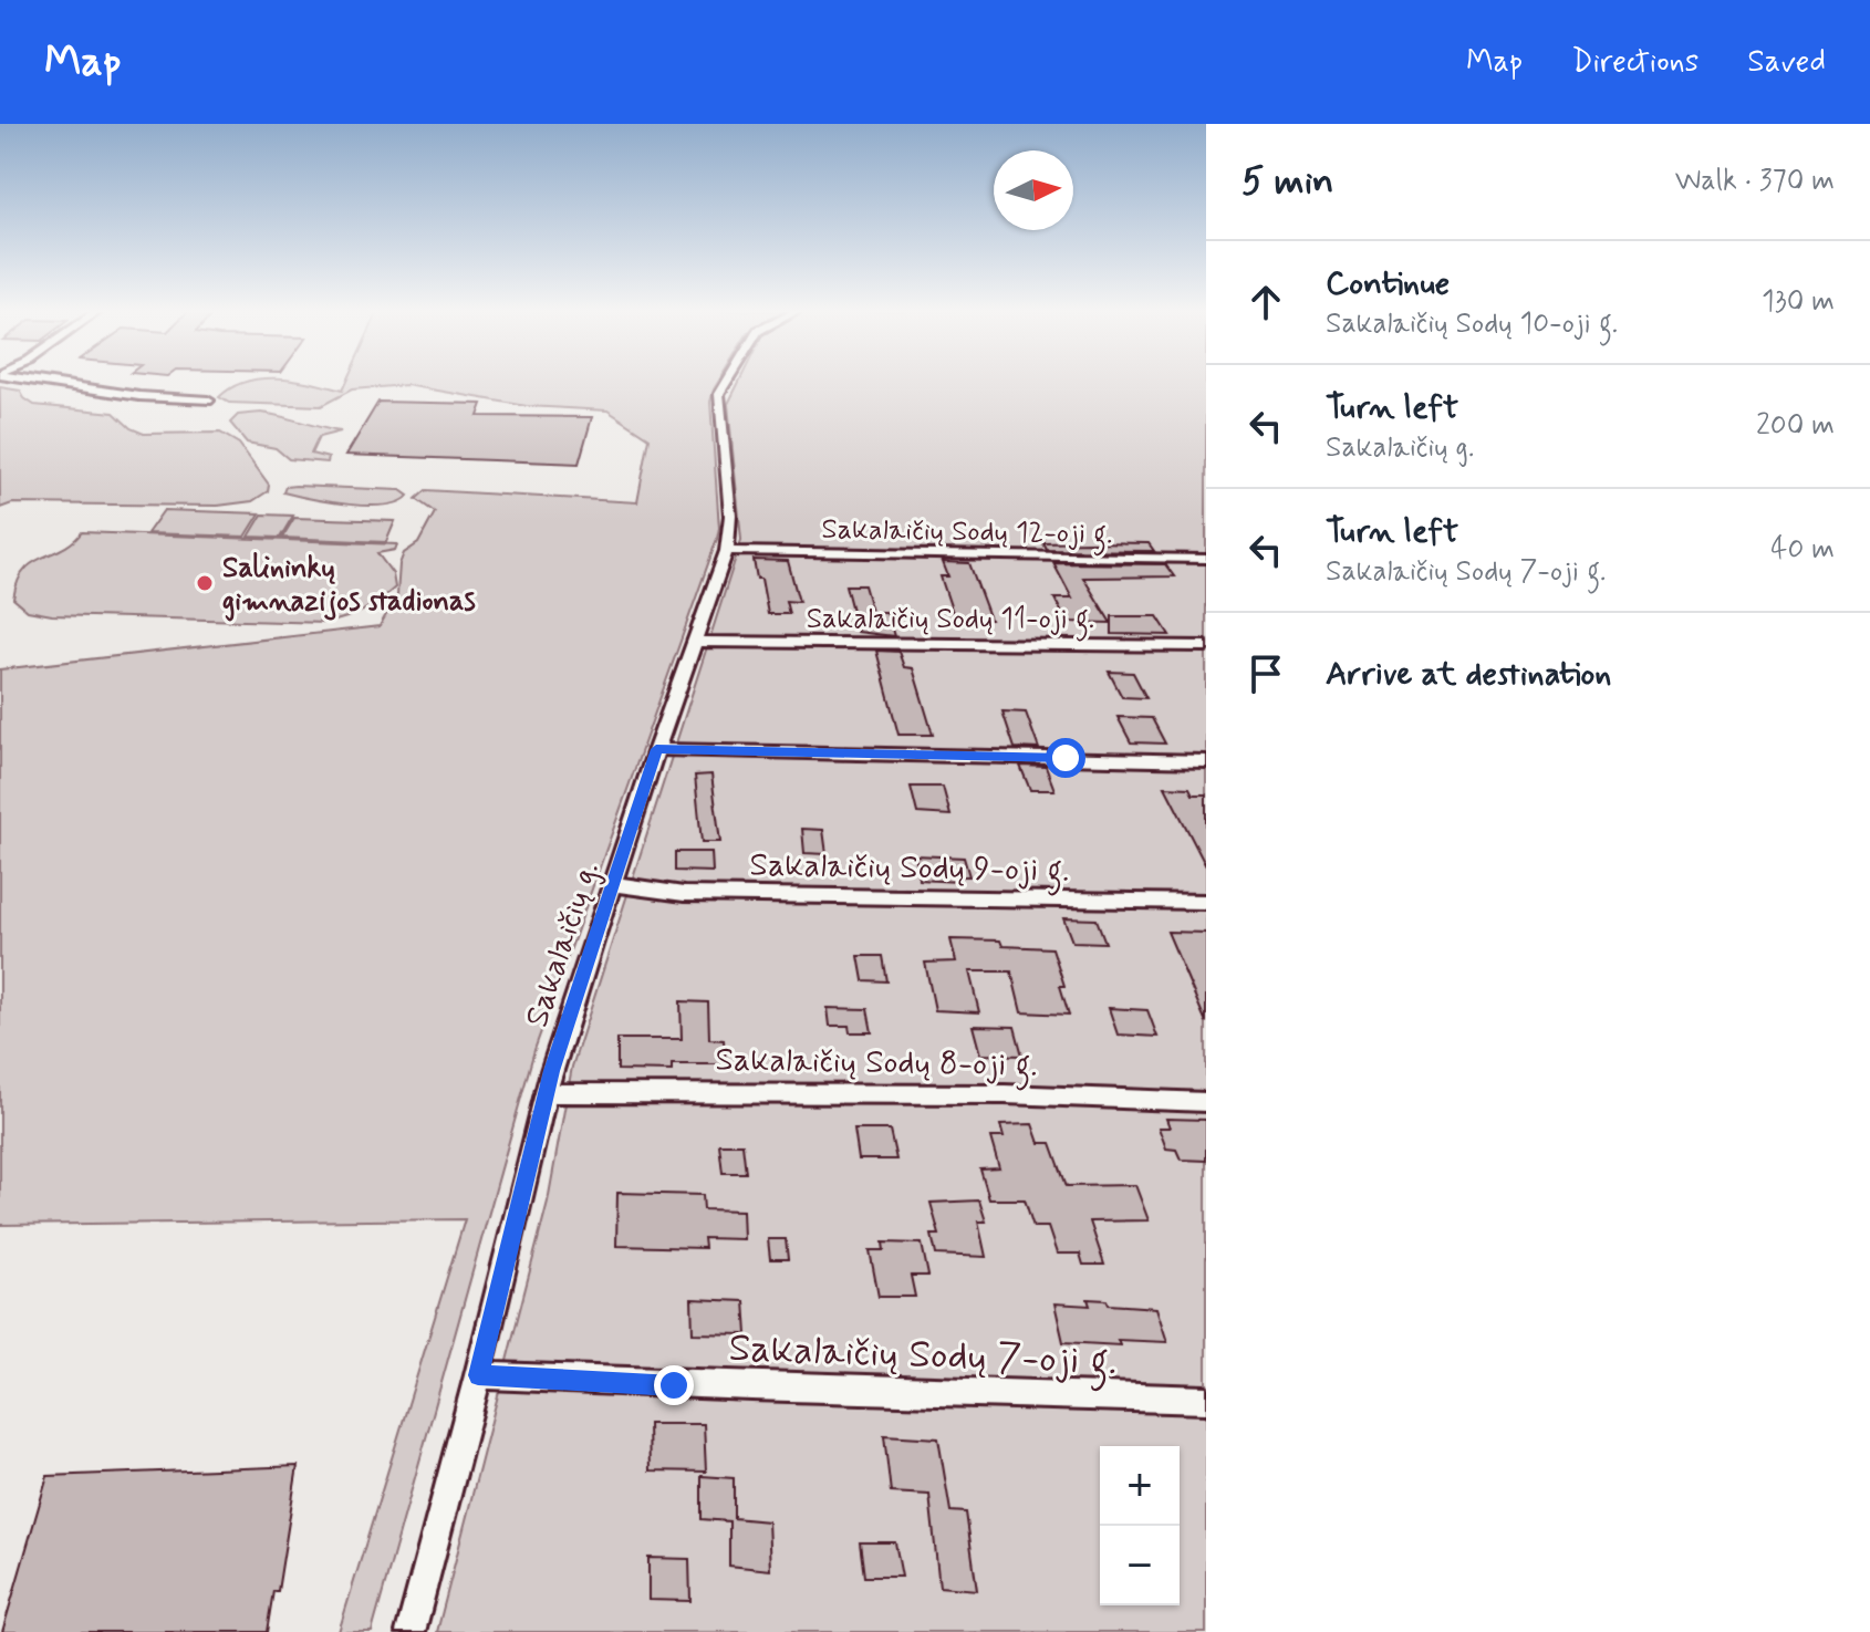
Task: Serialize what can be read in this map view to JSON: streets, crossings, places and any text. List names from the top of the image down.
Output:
{
  "streets": {
    "street": [
      "Sakalaičių Sodų 12-oji g.",
      "Sakalaičių Sodų 11-oji g.",
      "Sakalaičių Sodų 9-oji g.",
      "Sakalaičių g.",
      "Sakalaičių Sodų 8-oji g.",
      "Sakalaičių Sodų 7-oji g."
    ]
  },
  "crossings": [
    ["Sakalaičių Sodų 12-oji g.", "Sakalaičių g."],
    ["Sakalaičių Sodų 11-oji g.", "Sakalaičių g."],
    ["Sakalaičių Sodų 9-oji g.", "Sakalaičių g."],
    ["Sakalaičių g.", "Sakalaičių Sodų 8-oji g."],
    ["Sakalaičių g.", "Sakalaičių Sodų 7-oji g."]
  ],
  "places": ["Salininkų gimnazijos stadionas"],
  "north": "right",
  "page": {
    "header": "Map",
    "nav": ["Map", "Directions", "Saved"],
    "heading": ["5 min", "Walk · 370 m"],
    "list": [
      ["Continue", "Sakalaičių Sodų 10-oji g.", "130 m"],
      ["Turn left", "Sakalaičių g.", "200 m"],
      ["Turn left", "Sakalaičių Sodų 7-oji g.", "40 m"],
      "Arrive at destination"
    ],
    "map_buttons": ["+", "−"]
  }
}
